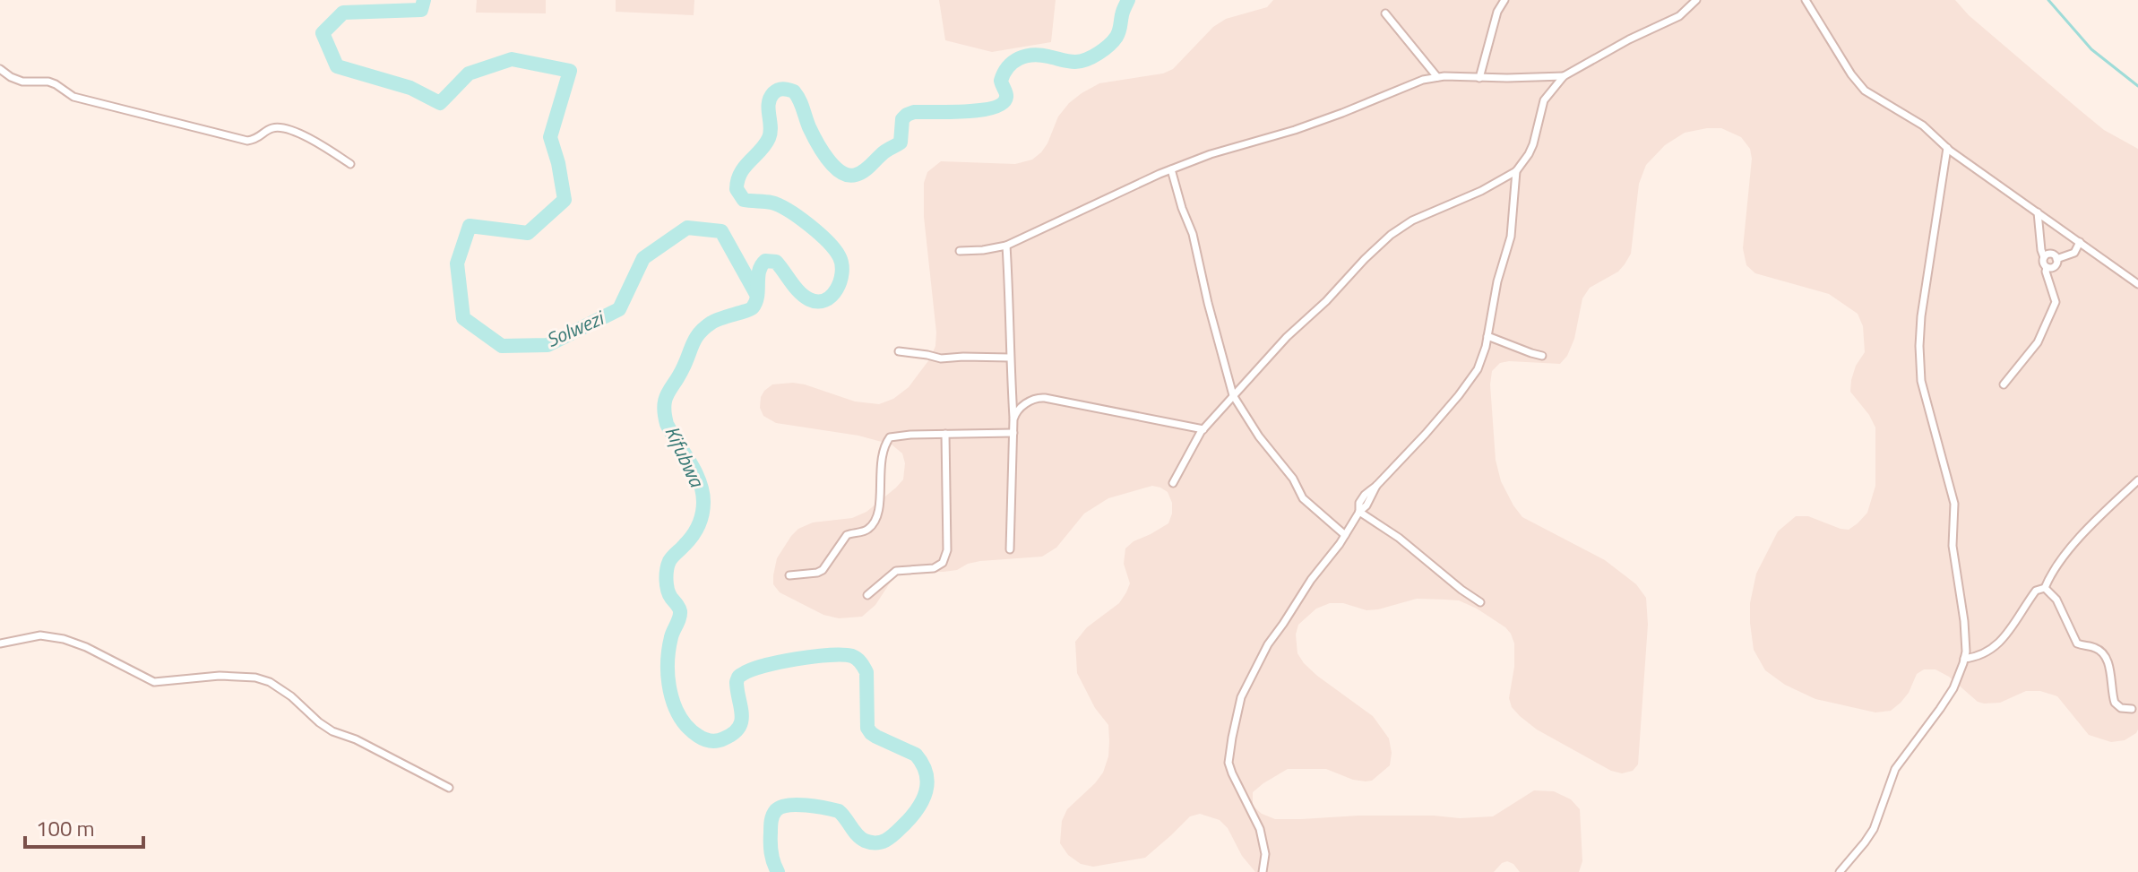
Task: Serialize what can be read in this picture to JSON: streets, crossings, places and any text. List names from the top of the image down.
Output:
{
  "water": ["Solwezi", "Kifubwa"],
  "scale_bar": "100 m"
}
